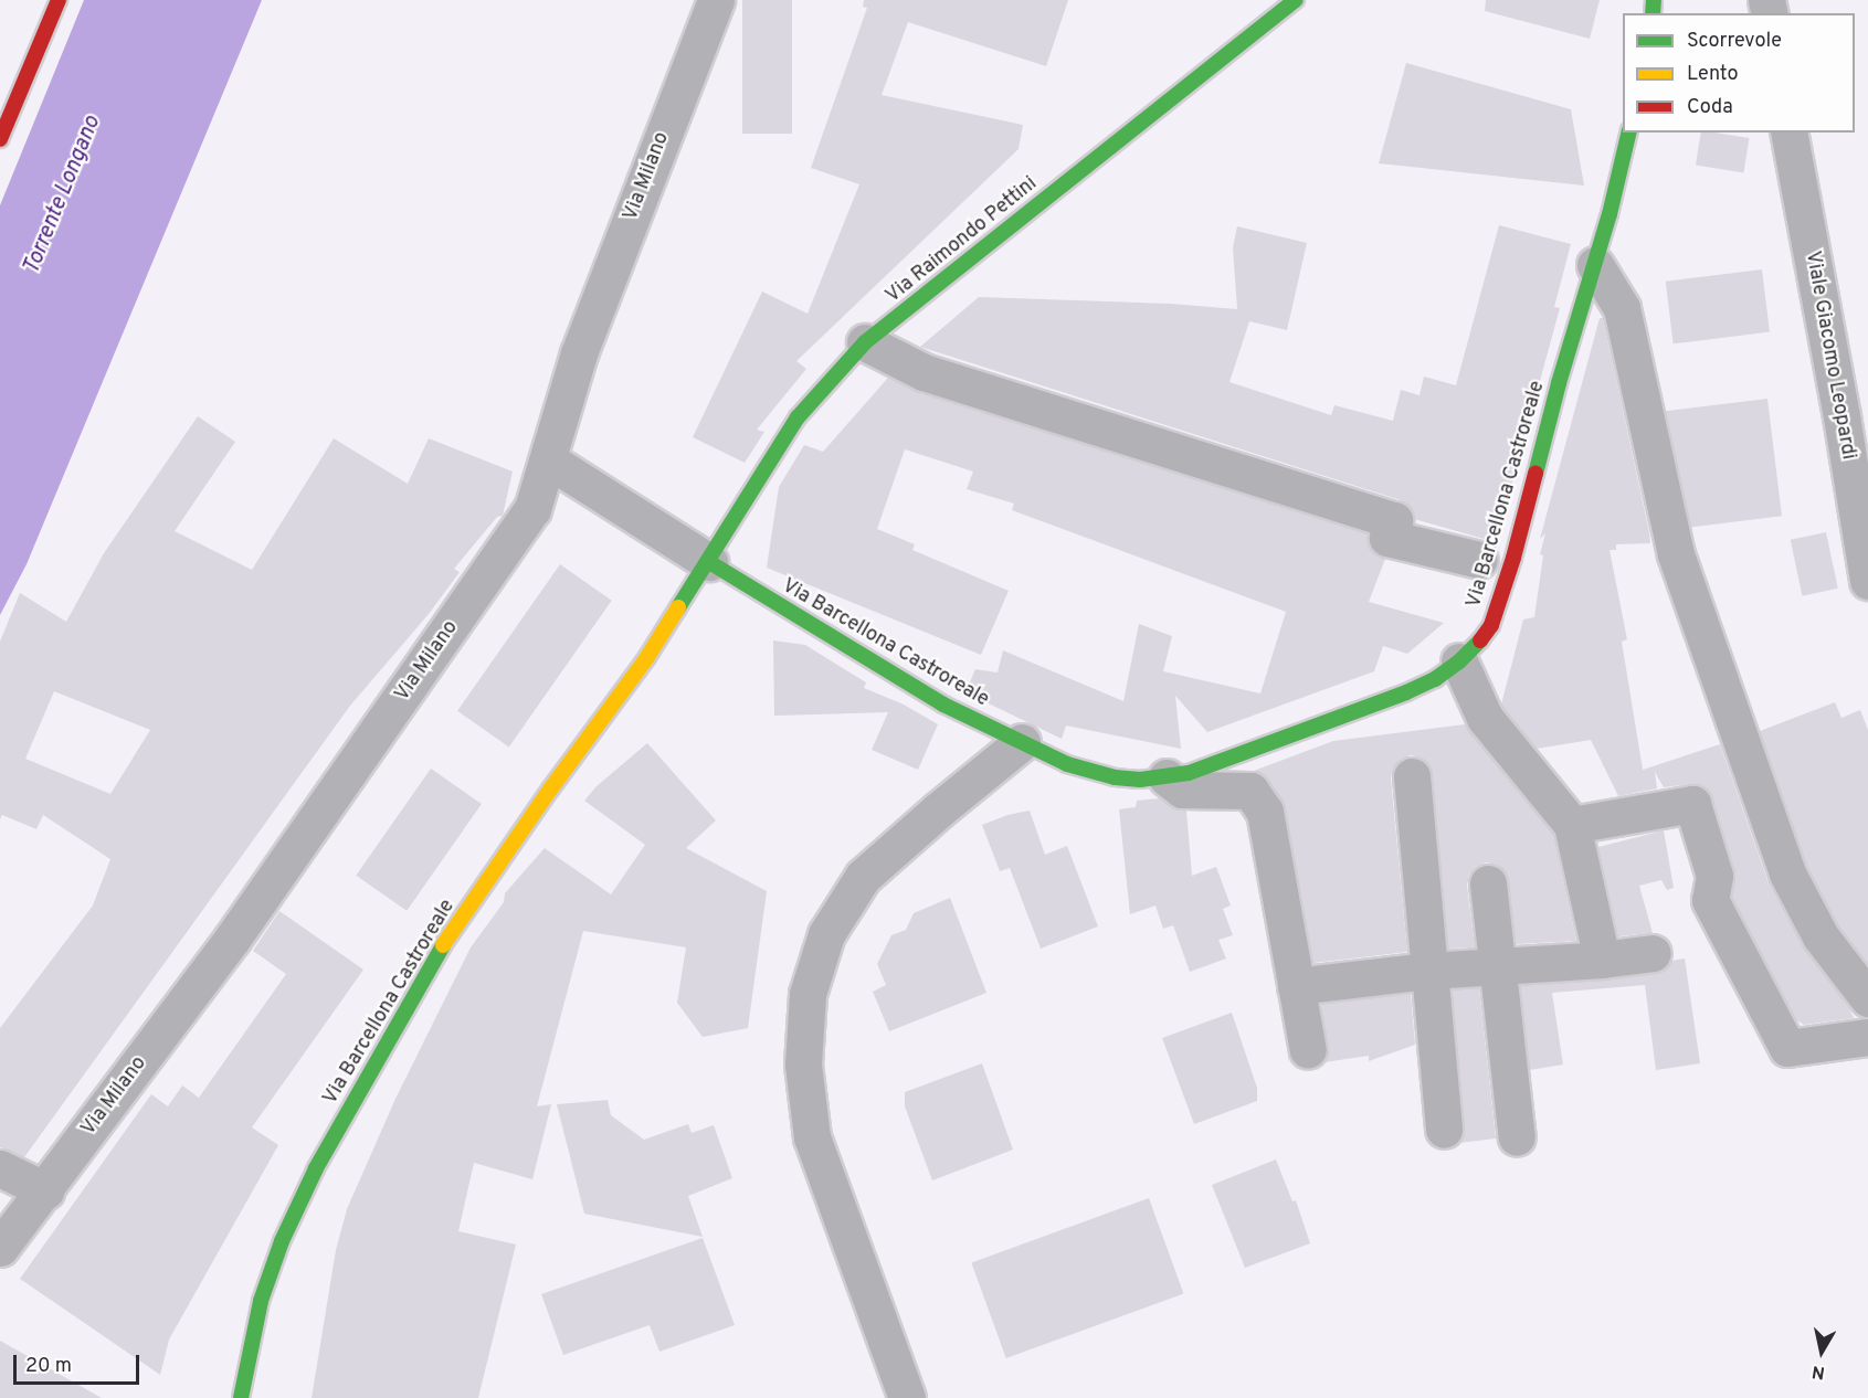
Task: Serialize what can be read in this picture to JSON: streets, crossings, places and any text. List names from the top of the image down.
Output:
{
  "streets": {
    "street": [
      "Via Milano",
      "Via Raimondo Pettini",
      "Viale Giacomo Leopardi",
      "Via Barcellona Castroreale"
    ]
  },
  "crossings": [
    ["Via Raimondo Pettini", "Via Barcellona Castroreale"]
  ],
  "water": ["Torrente Longano"],
  "legend": ["Scorrevole", "Lento", "Coda"],
  "scale_bar": "20 m",
  "north": "bottom"
}
